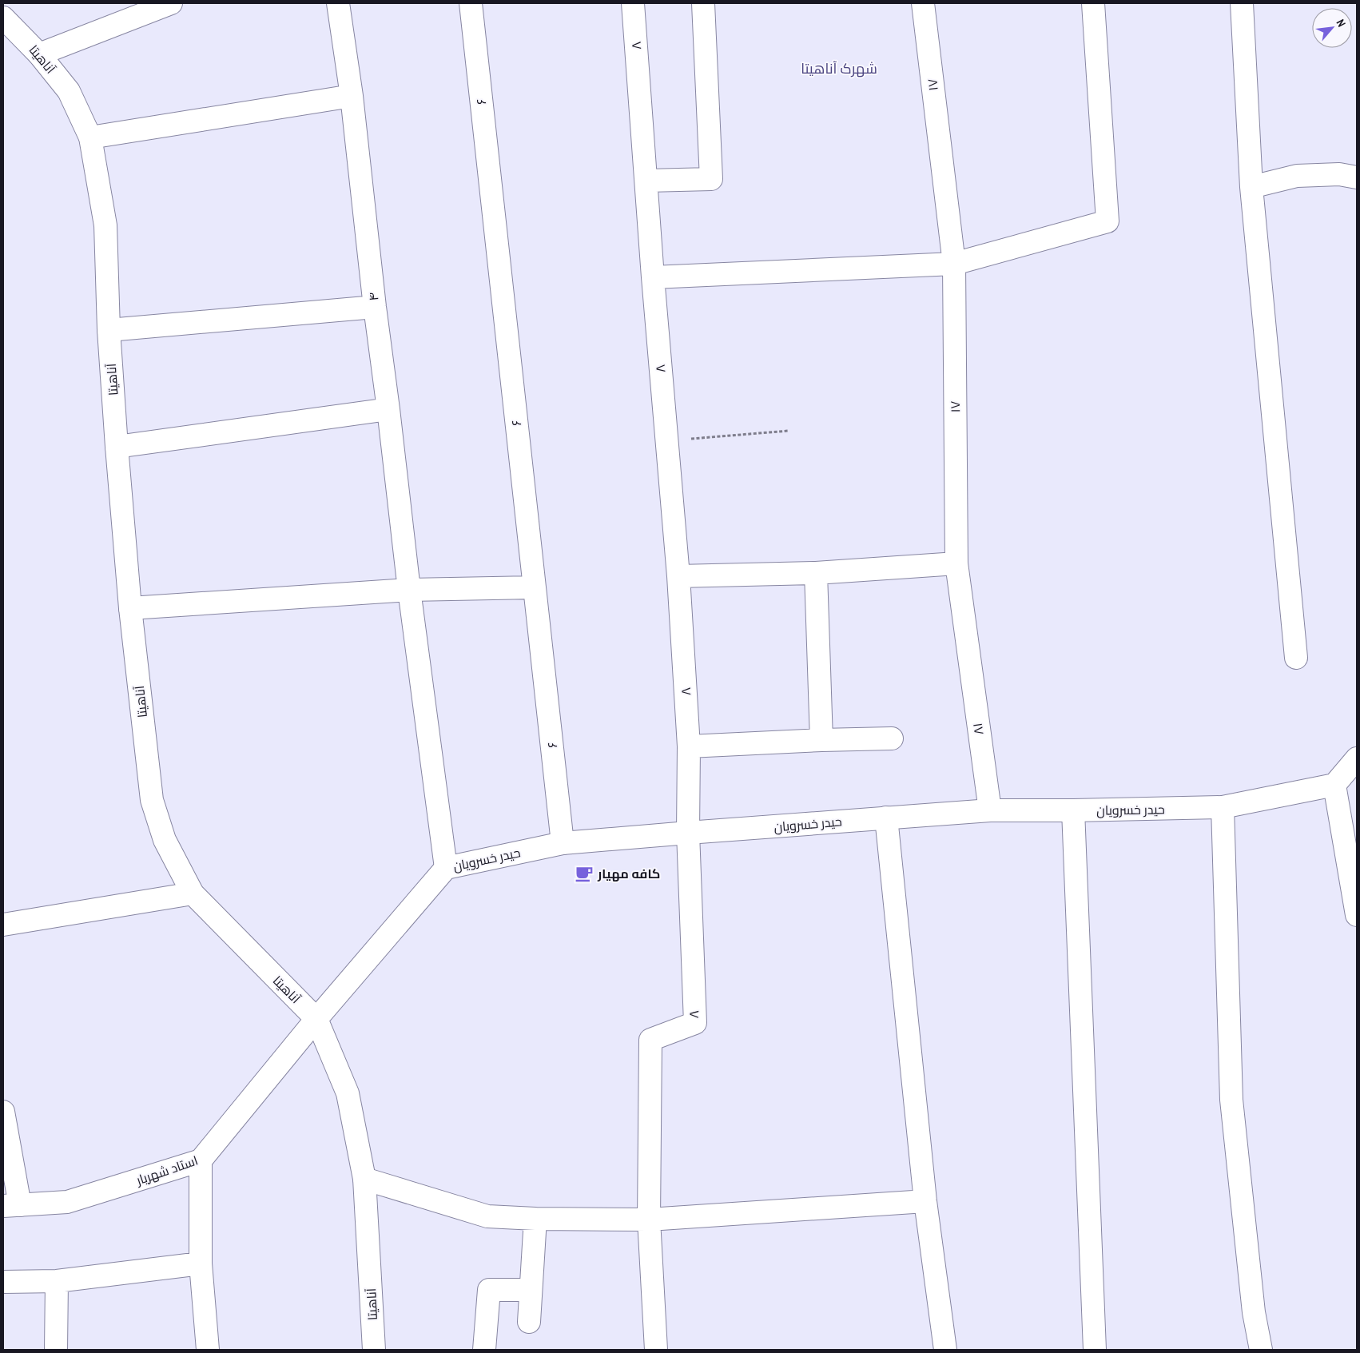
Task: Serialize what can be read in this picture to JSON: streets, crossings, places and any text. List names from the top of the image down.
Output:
{
  "streets": {
    "street": [
      "۸",
      "آناهیتا",
      "۱۷",
      "۶",
      "۴",
      "حیدر خسرویان",
      "استاد شهریار"
    ]
  },
  "crossings": [
    ["۸", "حیدر خسرویان"],
    ["آناهیتا", "حیدر خسرویان"],
    ["آناهیتا", "استاد شهریار"],
    ["۱۷", "حیدر خسرویان"],
    ["۶", "حیدر خسرویان"],
    ["۴", "حیدر خسرویان"],
    ["حیدر خسرویان", "استاد شهریار"]
  ],
  "districts": ["شهرک آناهیتا"],
  "places": {
    "cafe": ["کافه مهیار"]
  },
  "north": "top right"
}
